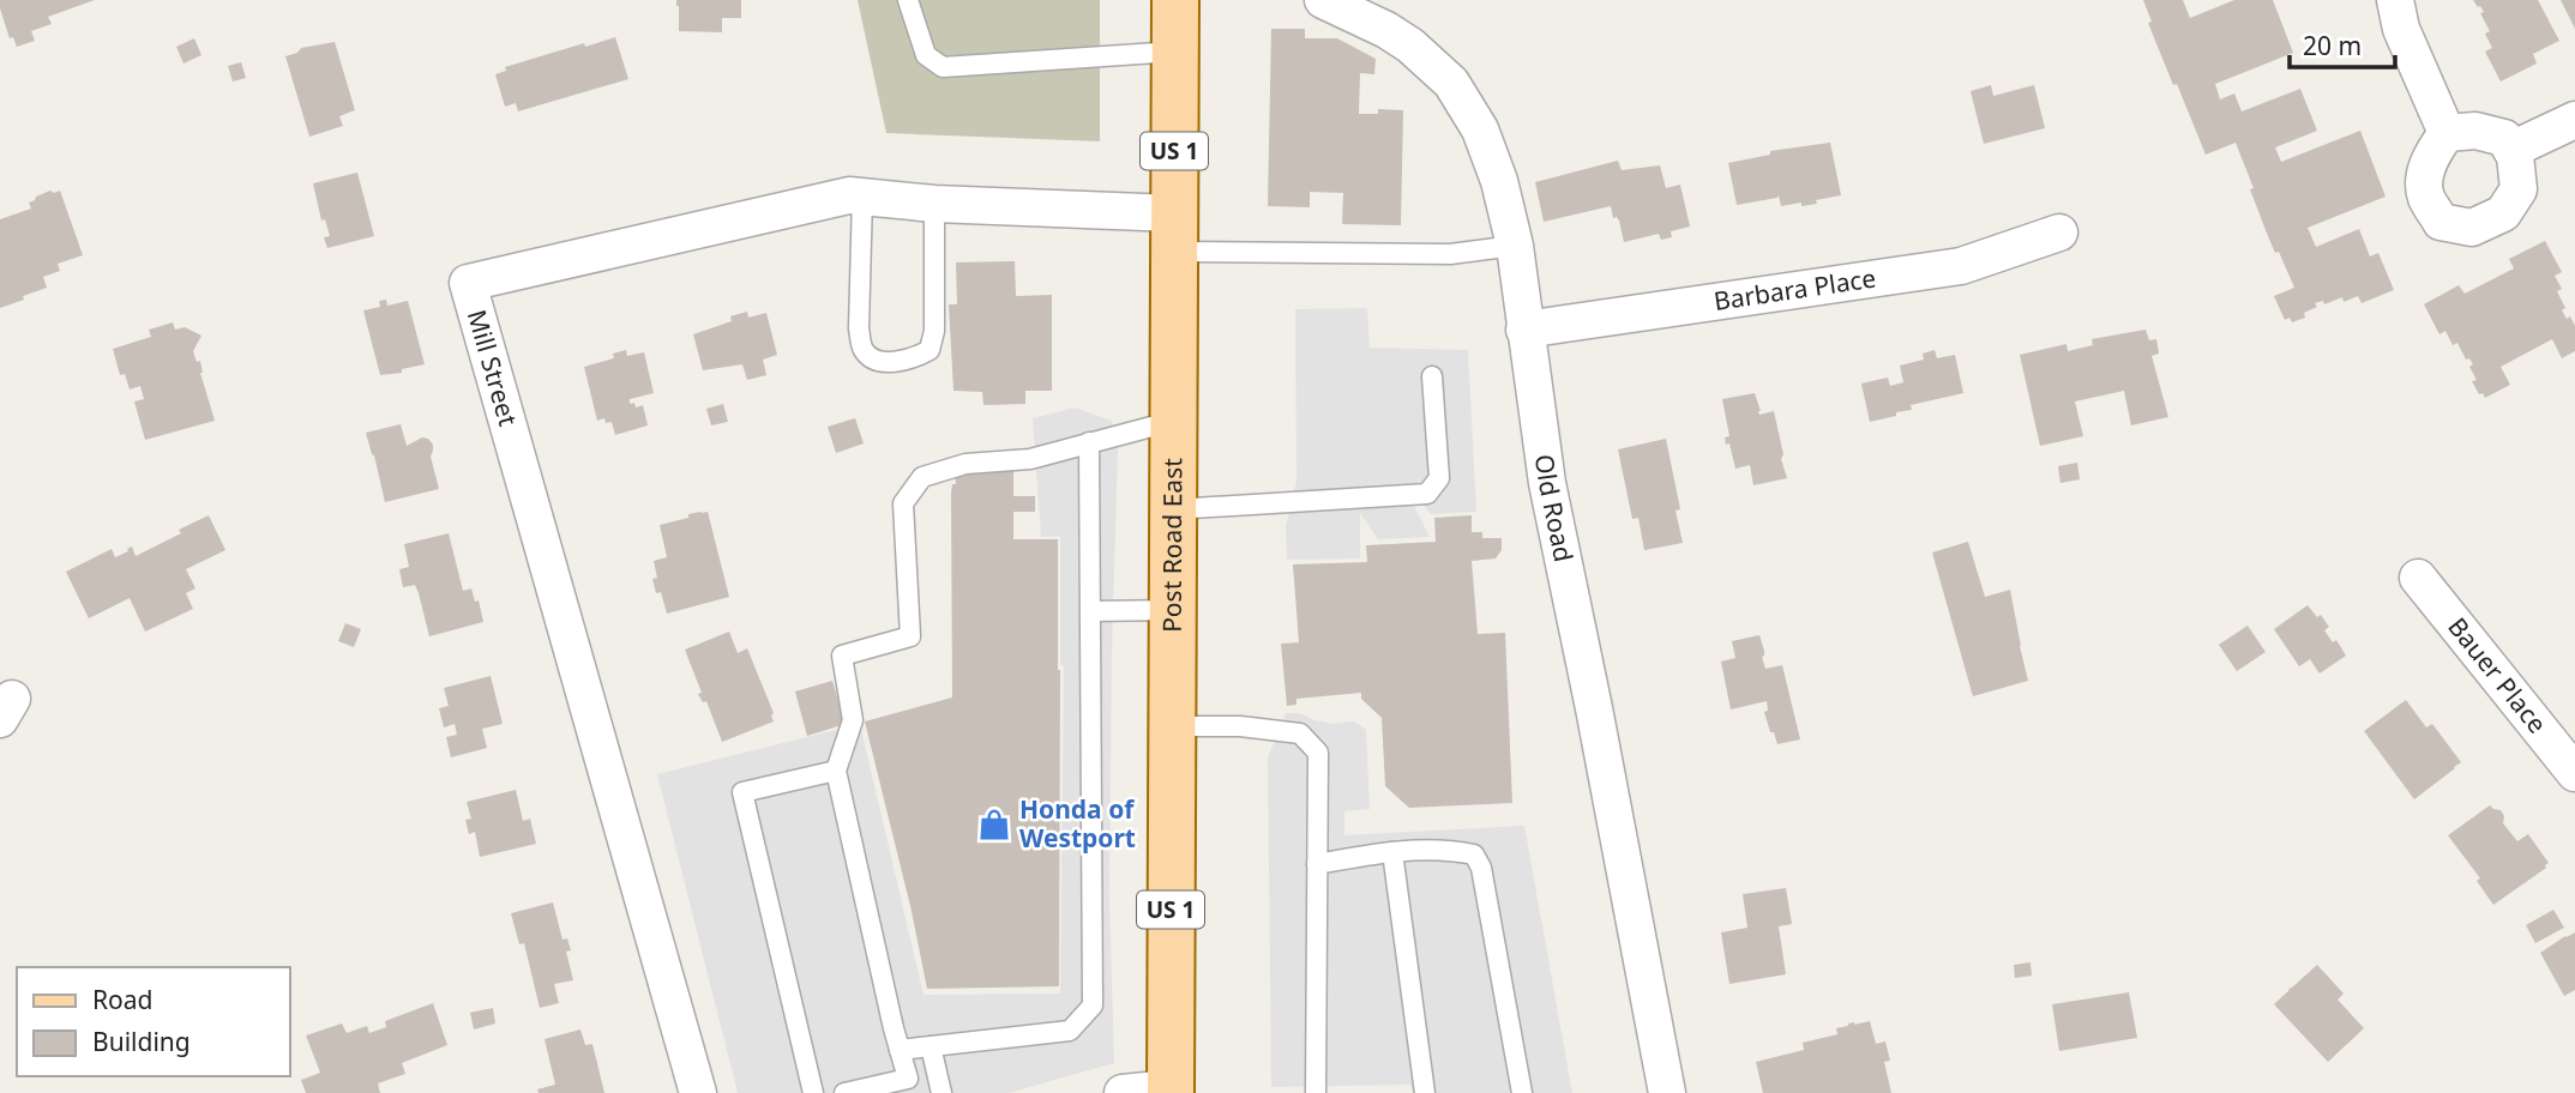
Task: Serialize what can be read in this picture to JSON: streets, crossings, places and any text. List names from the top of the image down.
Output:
{
  "streets": {
    "main road": ["US 1", "Post Road East"],
    "street": [
      "Barbara Place",
      "Mill Street",
      "Old Road",
      "Bauer Place"
    ]
  },
  "crossings": [
    ["Barbara Place", "Old Road"],
    ["Mill Street", "Post Road East"]
  ],
  "places": {
    "shop": ["Honda of Westport"]
  },
  "legend": ["Road", "Building"],
  "scale_bar": "20 m"
}
